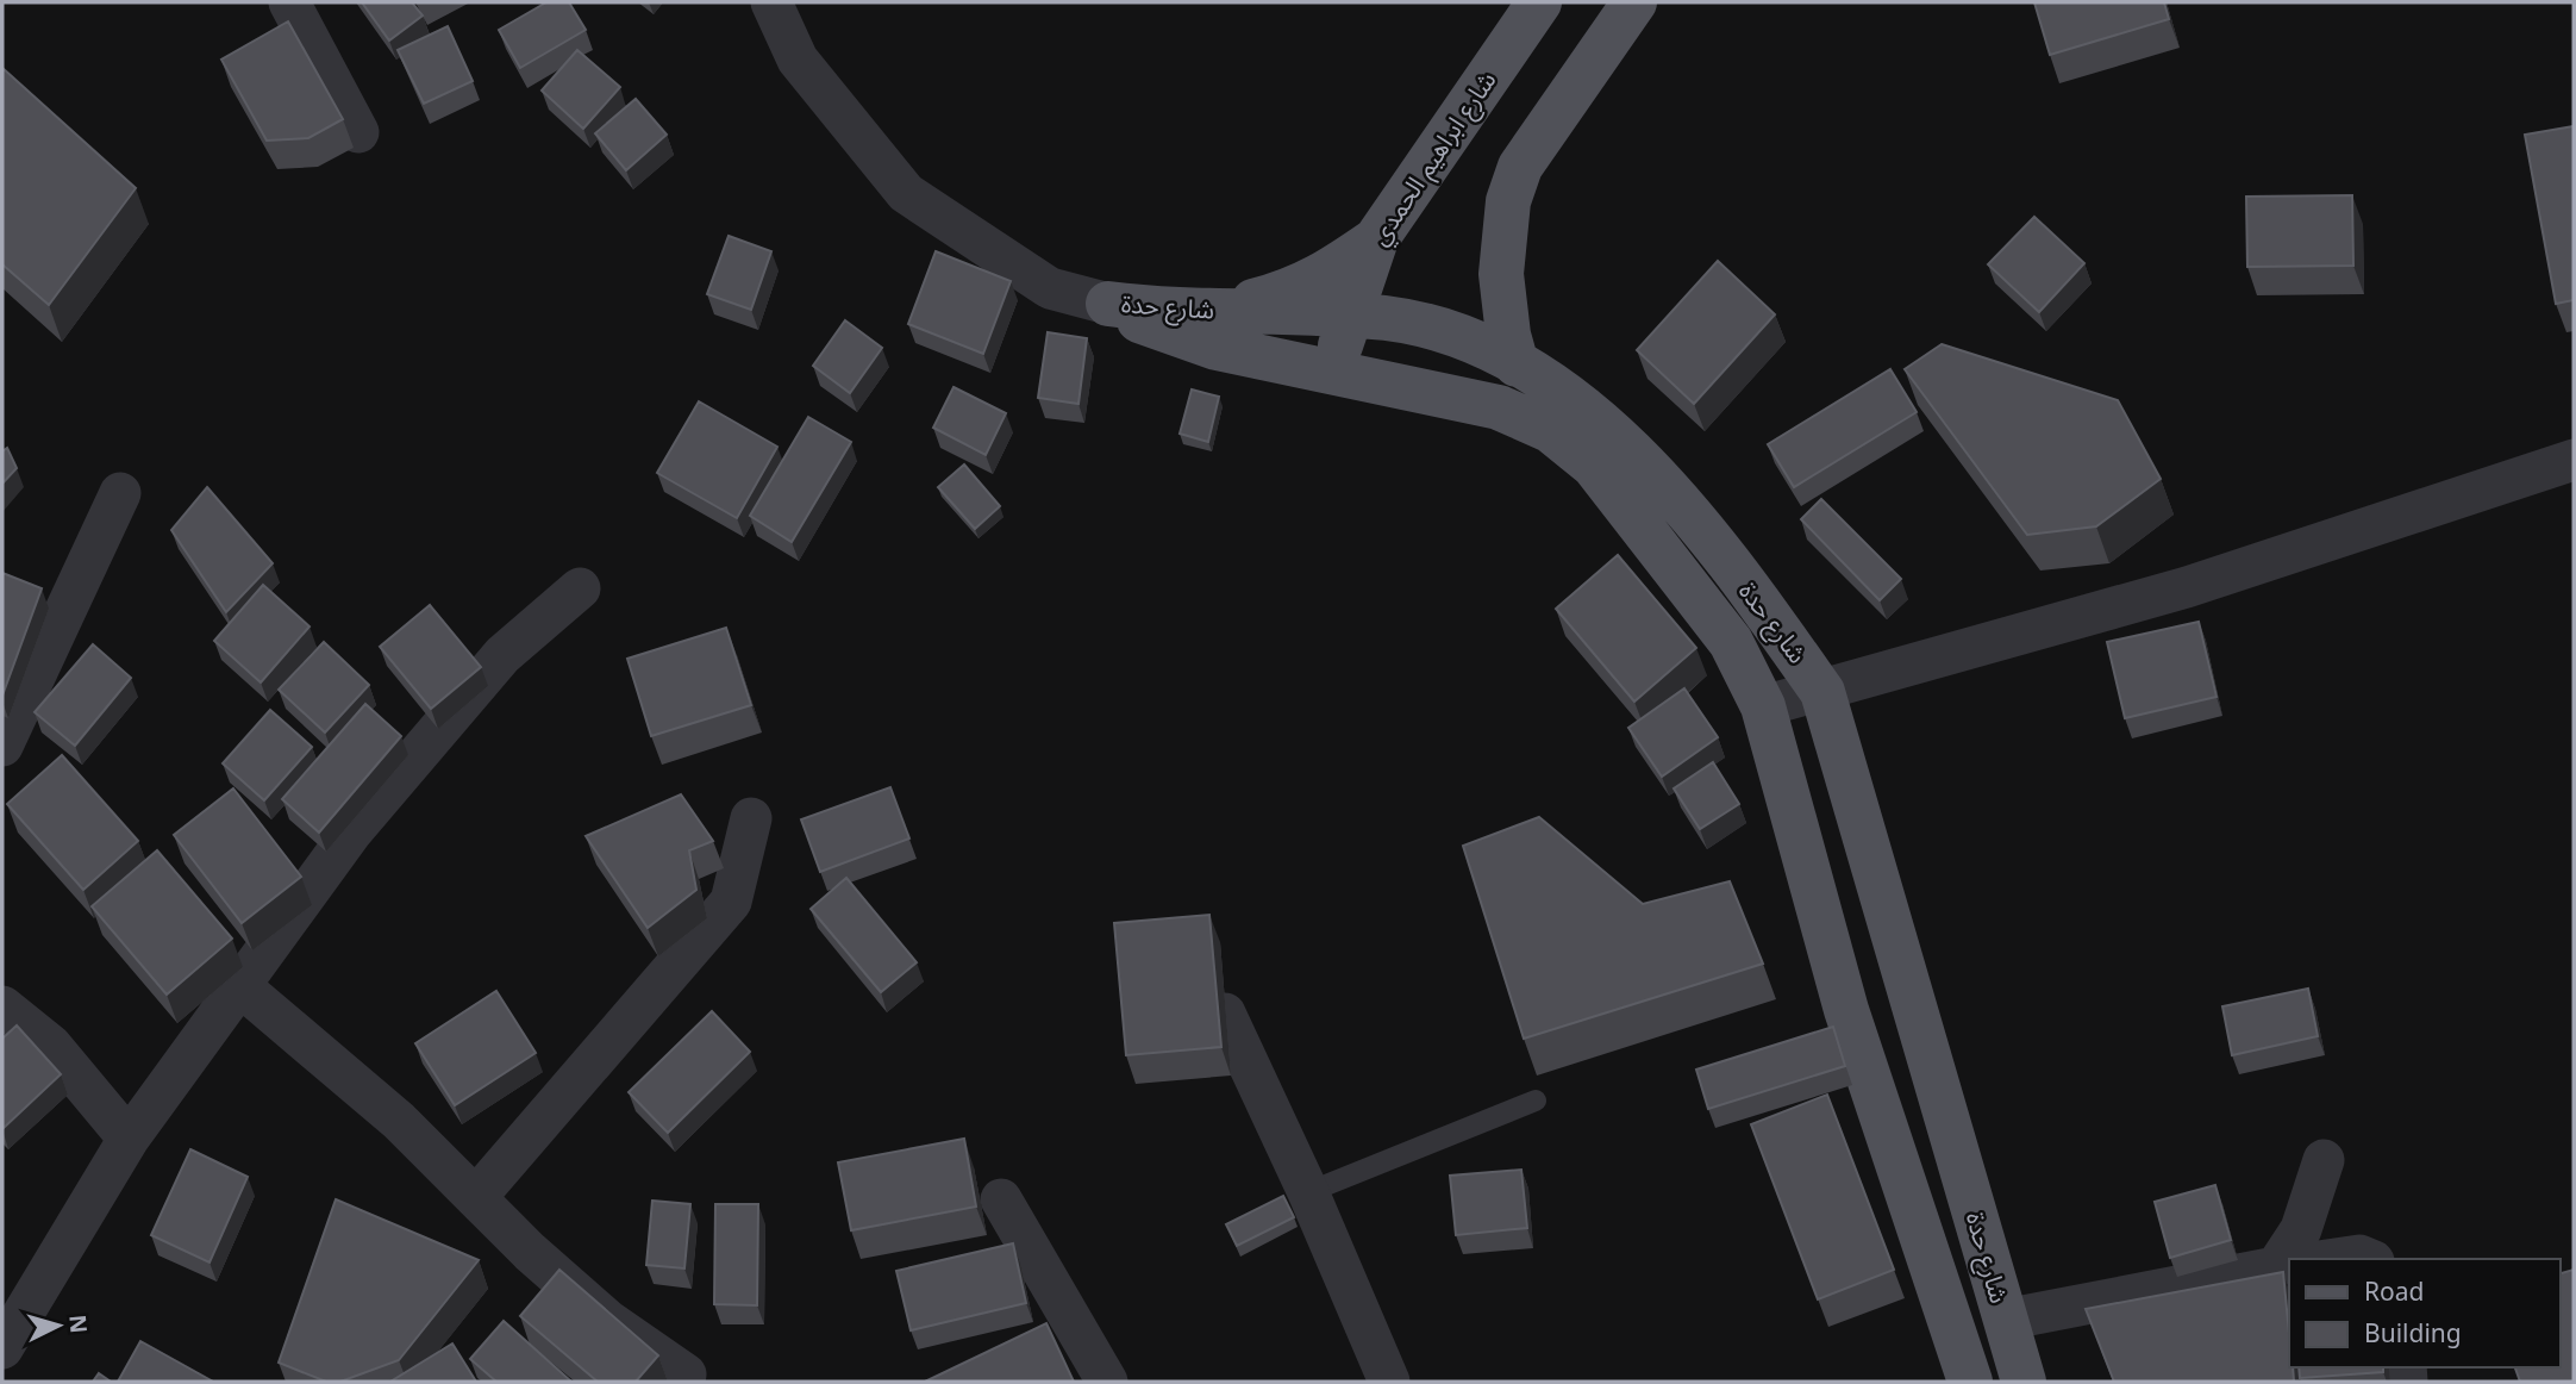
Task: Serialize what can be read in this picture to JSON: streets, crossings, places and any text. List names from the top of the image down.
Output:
{
  "streets": {
    "main road": ["شارع ابراهيم الحمدي", "شارع حدة"]
  },
  "crossings": [
    ["شارع ابراهيم الحمدي", "شارع حدة"]
  ],
  "legend": ["Road", "Building"],
  "north": "right"
}
